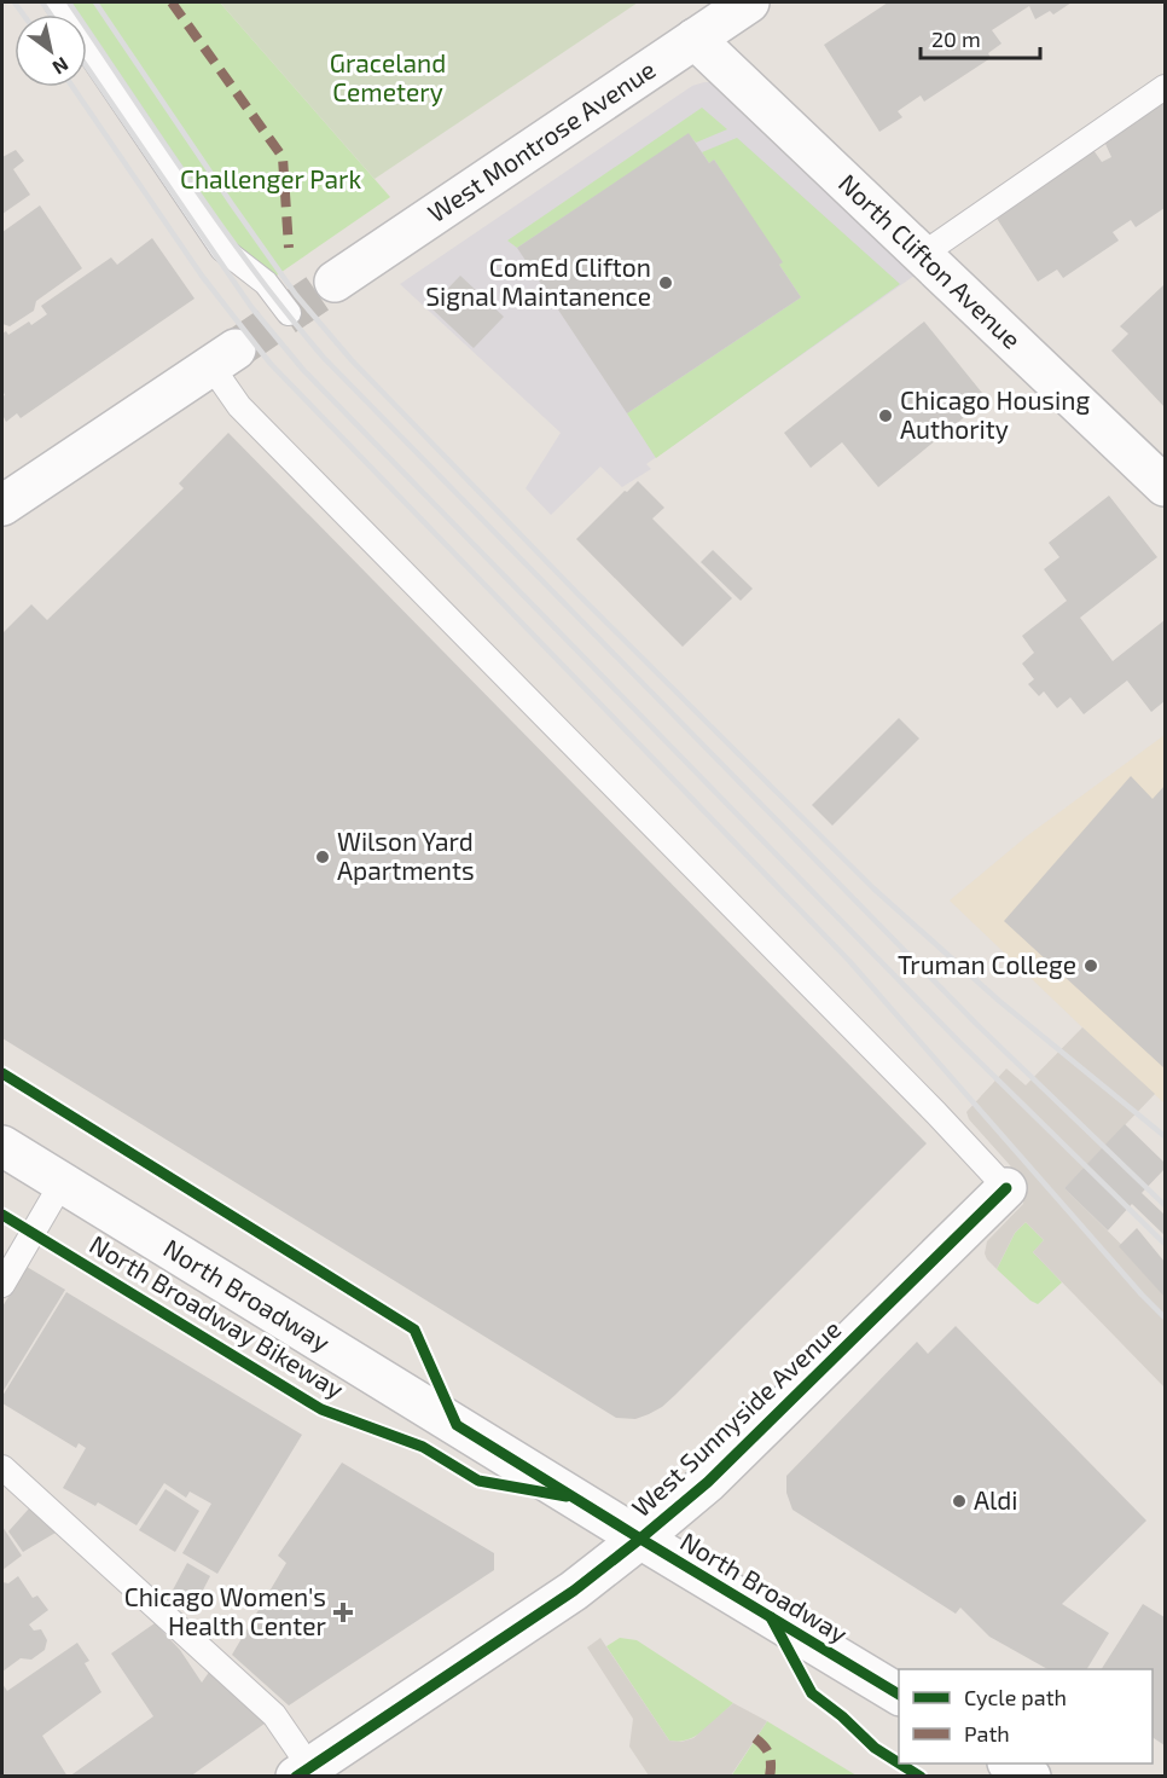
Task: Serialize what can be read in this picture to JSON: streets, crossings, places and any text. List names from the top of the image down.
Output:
{
  "streets": {
    "main road": [
      "West Montrose Avenue",
      "North Clifton Avenue",
      "North Broadway",
      "West Sunnyside Avenue"
    ],
    "cycle path": ["North Broadway Bikeway"]
  },
  "crossings": [
    ["West Montrose Avenue", "North Clifton Avenue"],
    ["North Broadway", "West Sunnyside Avenue"]
  ],
  "parks": ["Graceland Cemetery", "Challenger Park"],
  "places": {
    "other": [
      "ComEd Clifton Signal Maintanence",
      "Chicago Housing Authority",
      "Wilson Yard Apartments",
      "Truman College",
      "Aldi"
    ],
    "health": ["Chicago Women's Health Center"]
  },
  "legend": ["Cycle path", "Path"],
  "scale_bar": "20 m",
  "north": "bottom right"
}
